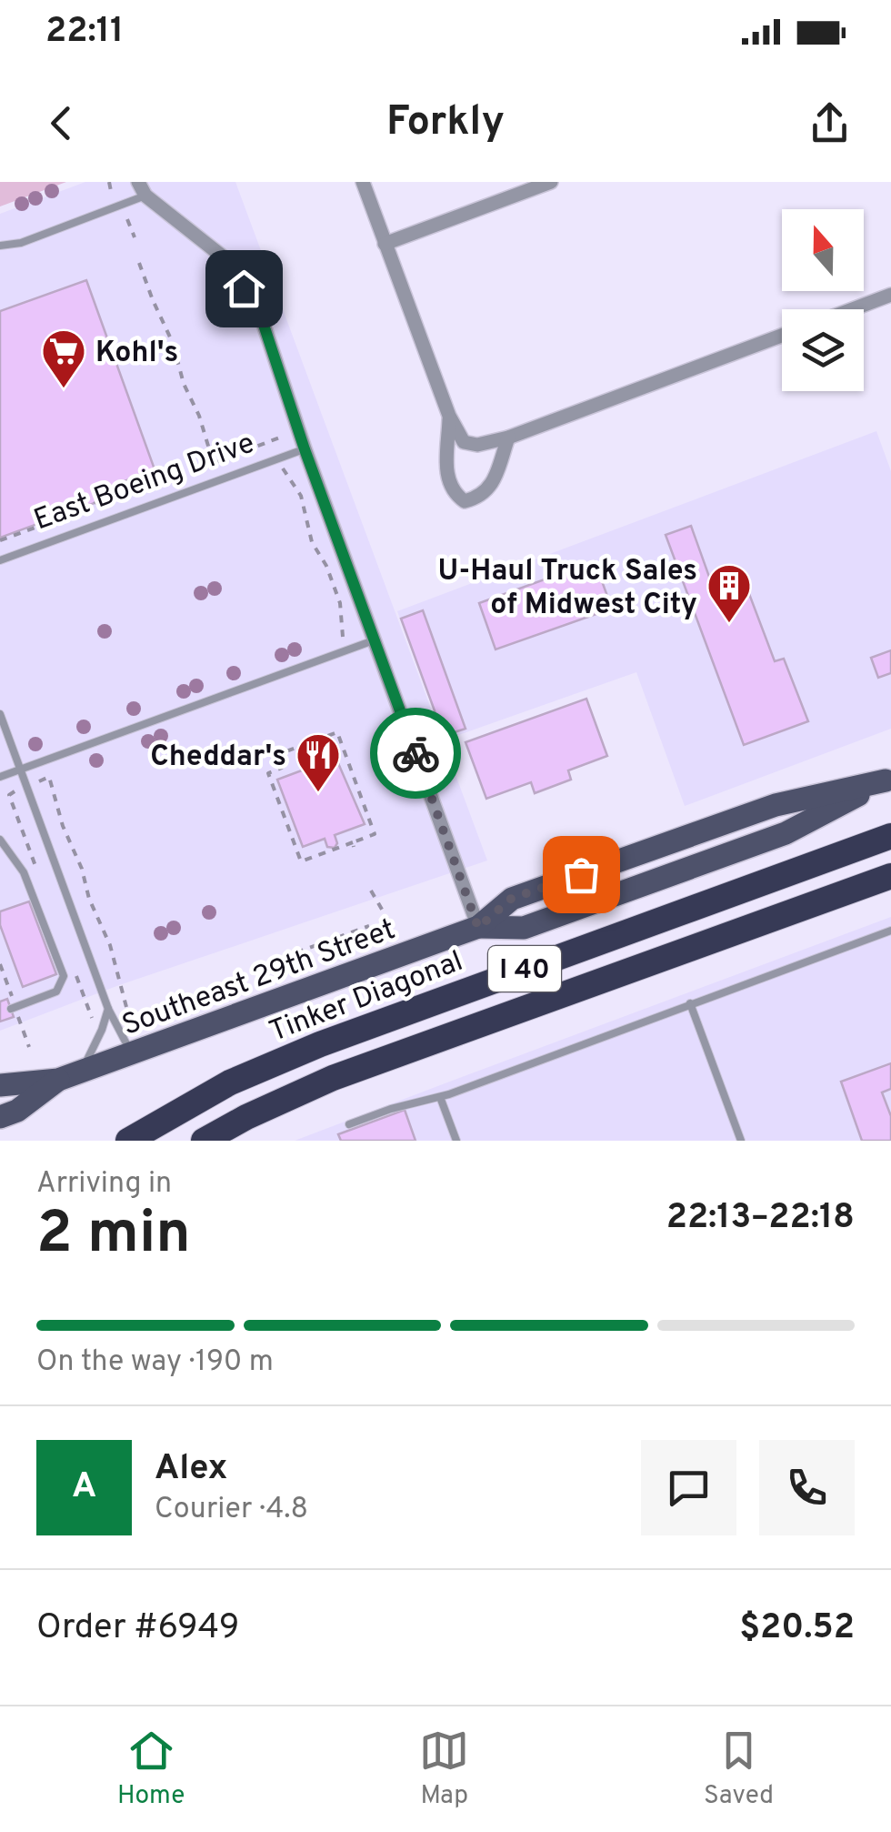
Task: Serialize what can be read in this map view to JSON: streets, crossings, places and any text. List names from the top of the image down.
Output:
{
  "streets": {
    "highway": ["I 40", "Tinker Diagonal"],
    "main road": ["Southeast 29th Street"],
    "lane": ["East Boeing Drive"]
  },
  "places": {
    "supermarket": ["Kohl's"],
    "building": ["U-Haul Truck Sales of Midwest City"],
    "restaurant": ["Cheddar's"]
  },
  "north": "top",
  "page": {
    "status": "22:11",
    "header": "Forkly",
    "heading": ["2 min", "Arriving in", "22:13–22:18"],
    "panel": [
      "Alex",
      "Courier · 4.8",
      "Order #6949",
      "$20.52"
    ],
    "bar": "On the way · 190 m",
    "round": "A",
    "tabs": ["Home", "Map", "Saved"]
  }
}
